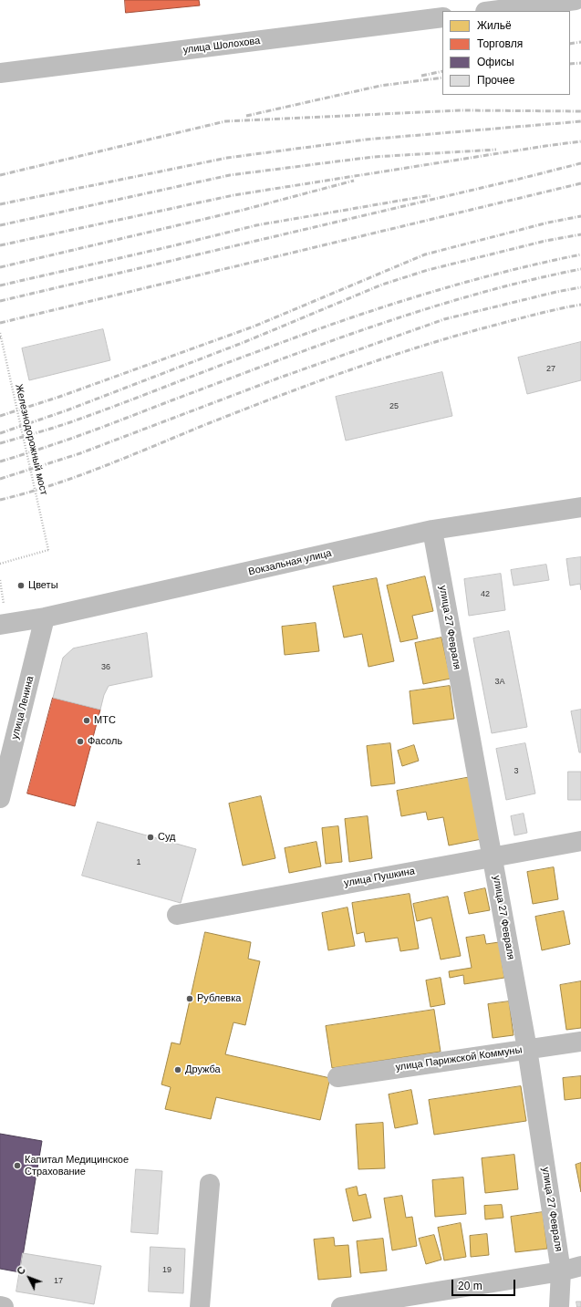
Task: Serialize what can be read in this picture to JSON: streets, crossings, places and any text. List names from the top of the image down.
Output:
{
  "streets": {
    "street": [
      "улица Шолохова",
      "Вокзальная улица",
      "улица 27 Февраля",
      "улица Ленина",
      "улица Пушкина",
      "улица Парижской Коммуны"
    ],
    "path": ["Железнодорожный мост"]
  },
  "crossings": [
    ["Вокзальная улица", "улица 27 Февраля"],
    ["Вокзальная улица", "улица Ленина"],
    ["улица 27 Февраля", "улица Пушкина"],
    ["улица 27 Февраля", "улица Парижской Коммуны"]
  ],
  "places": [
    "Цветы",
    "МТС",
    "Фасоль",
    "Суд",
    "Рублевка",
    "Дружба",
    "Капитал Медицинское Страхование"
  ],
  "house_numbers": [
    "27",
    "25",
    "42",
    "36",
    "3А",
    "3",
    "1",
    "19",
    "17"
  ],
  "legend": [
    "Жильё",
    "Торговля",
    "Офисы",
    "Прочее"
  ],
  "scale_bar": "20 m",
  "north": "top left"
}
